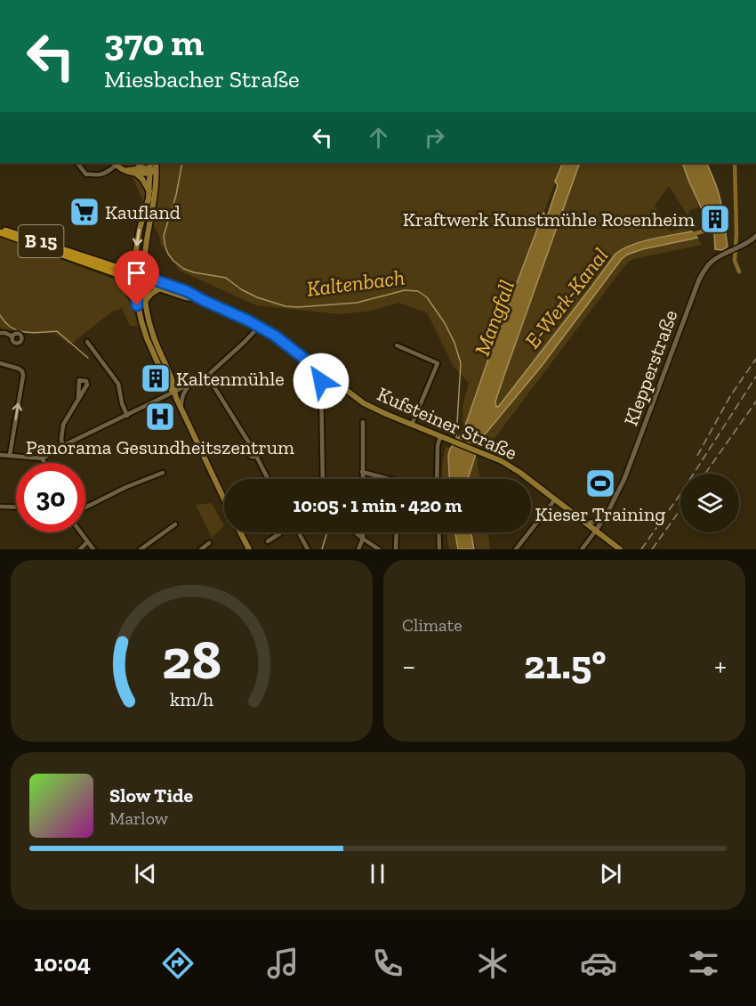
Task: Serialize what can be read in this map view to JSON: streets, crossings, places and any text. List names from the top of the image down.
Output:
{
  "streets": {
    "main road": ["B 15", "Kufsteiner Straße"],
    "street": ["Klepperstraße"]
  },
  "crossings": [
    ["Klepperstraße", "Kufsteiner Straße"]
  ],
  "water": ["Kaltenbach", "E-Werk-Kanal", "Mangfall"],
  "places": {
    "supermarket": ["Kaufland"],
    "building": ["Kraftwerk Kunstmühle Rosenheim", "Kaltenmühle"],
    "hospital": ["Panorama Gesundheitszentrum"],
    "sports": ["Kieser Training"]
  },
  "page": {
    "turn": ["370 m", "Miesbacher Straße"],
    "limit": "30",
    "trip": "10:05 · 1 min · 420 m",
    "tile": "Climate",
    "heat": ["−", "21.5°", "+"],
    "song": ["Slow Tide", "Marlow"],
    "tabs": "10:04",
    "gauge": ["28", "km/h"]
  }
}
